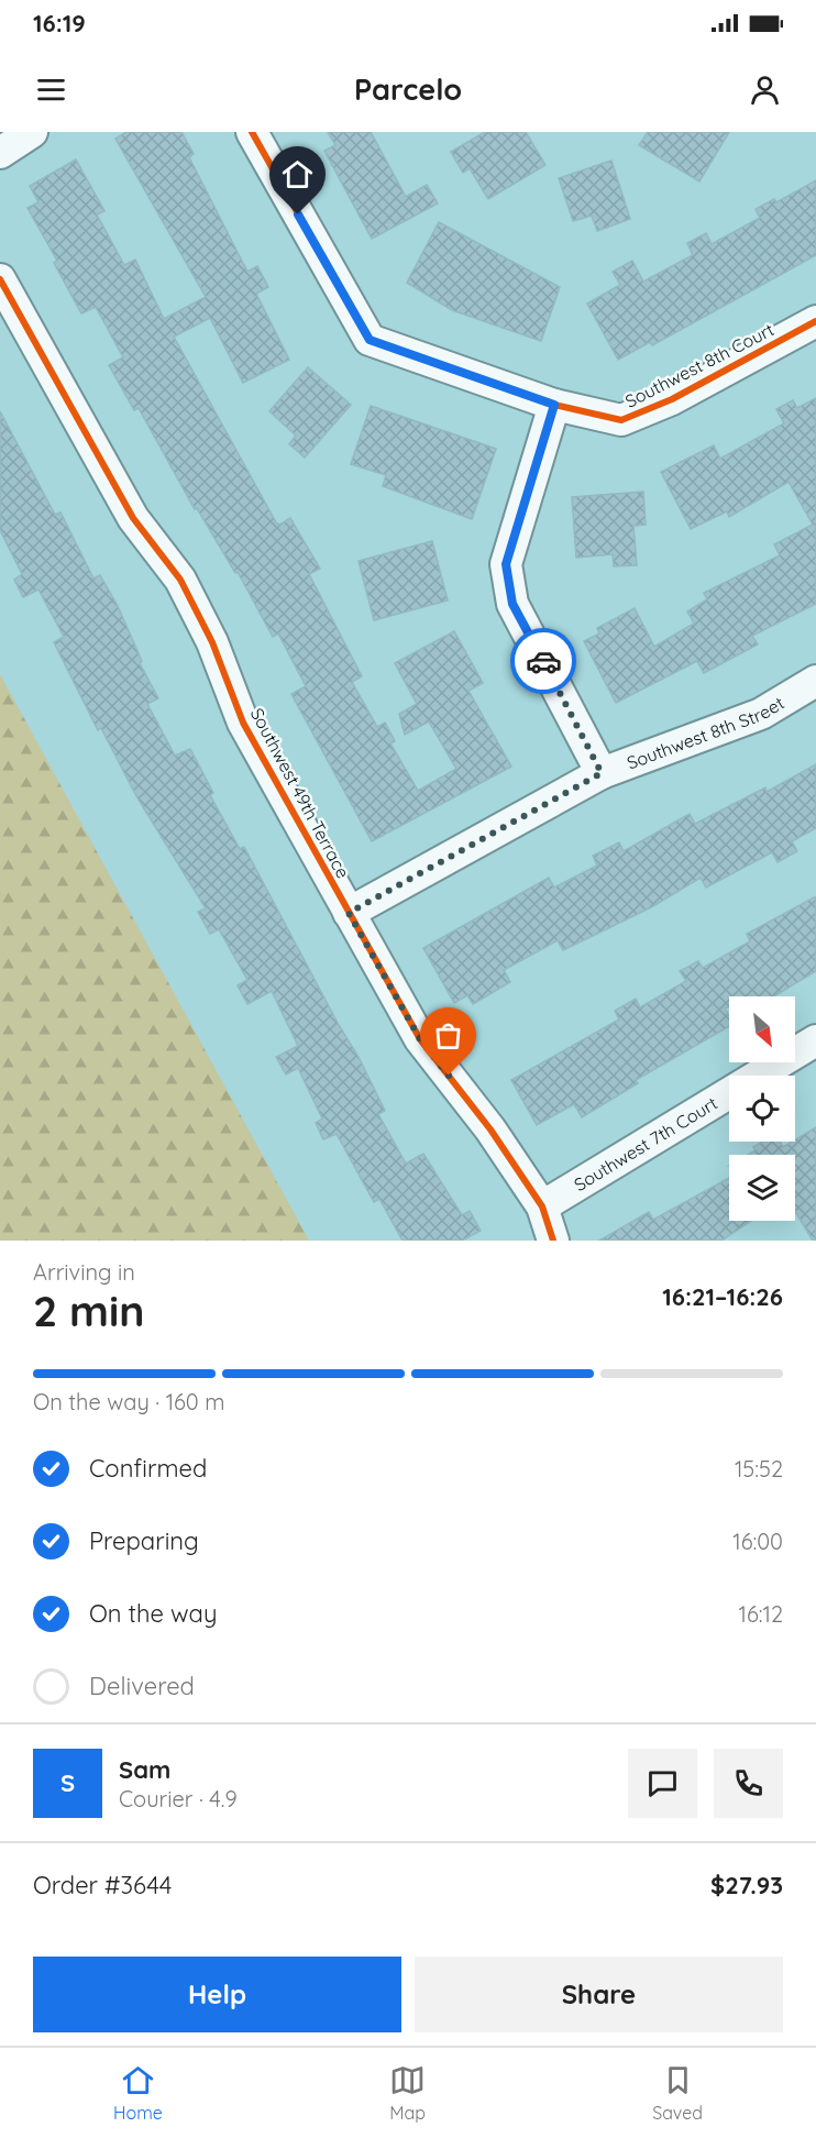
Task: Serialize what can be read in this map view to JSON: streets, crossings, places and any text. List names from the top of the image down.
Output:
{
  "streets": {
    "street": [
      "Southwest 8th Court",
      "Southwest 8th Street",
      "Southwest 49th Terrace",
      "Southwest 7th Court"
    ]
  },
  "crossings": [
    ["Southwest 8th Street", "Southwest 49th Terrace"],
    ["Southwest 49th Terrace", "Southwest 7th Court"]
  ],
  "north": "bottom right",
  "page": {
    "status": "16:19",
    "header": "Parcelo",
    "heading": ["2 min", "Arriving in", "16:21–16:26"],
    "panel": [
      "Sam",
      "Courier · 4.9",
      "Order #3644",
      "$27.93"
    ],
    "bar": "On the way · 160 m",
    "list": [
      ["Confirmed", "15:52"],
      ["Preparing", "16:00"],
      ["On the way", "16:12"],
      "Delivered"
    ],
    "round": "S",
    "buttons": ["Help", "Share"],
    "tabs": ["Home", "Map", "Saved"]
  }
}
